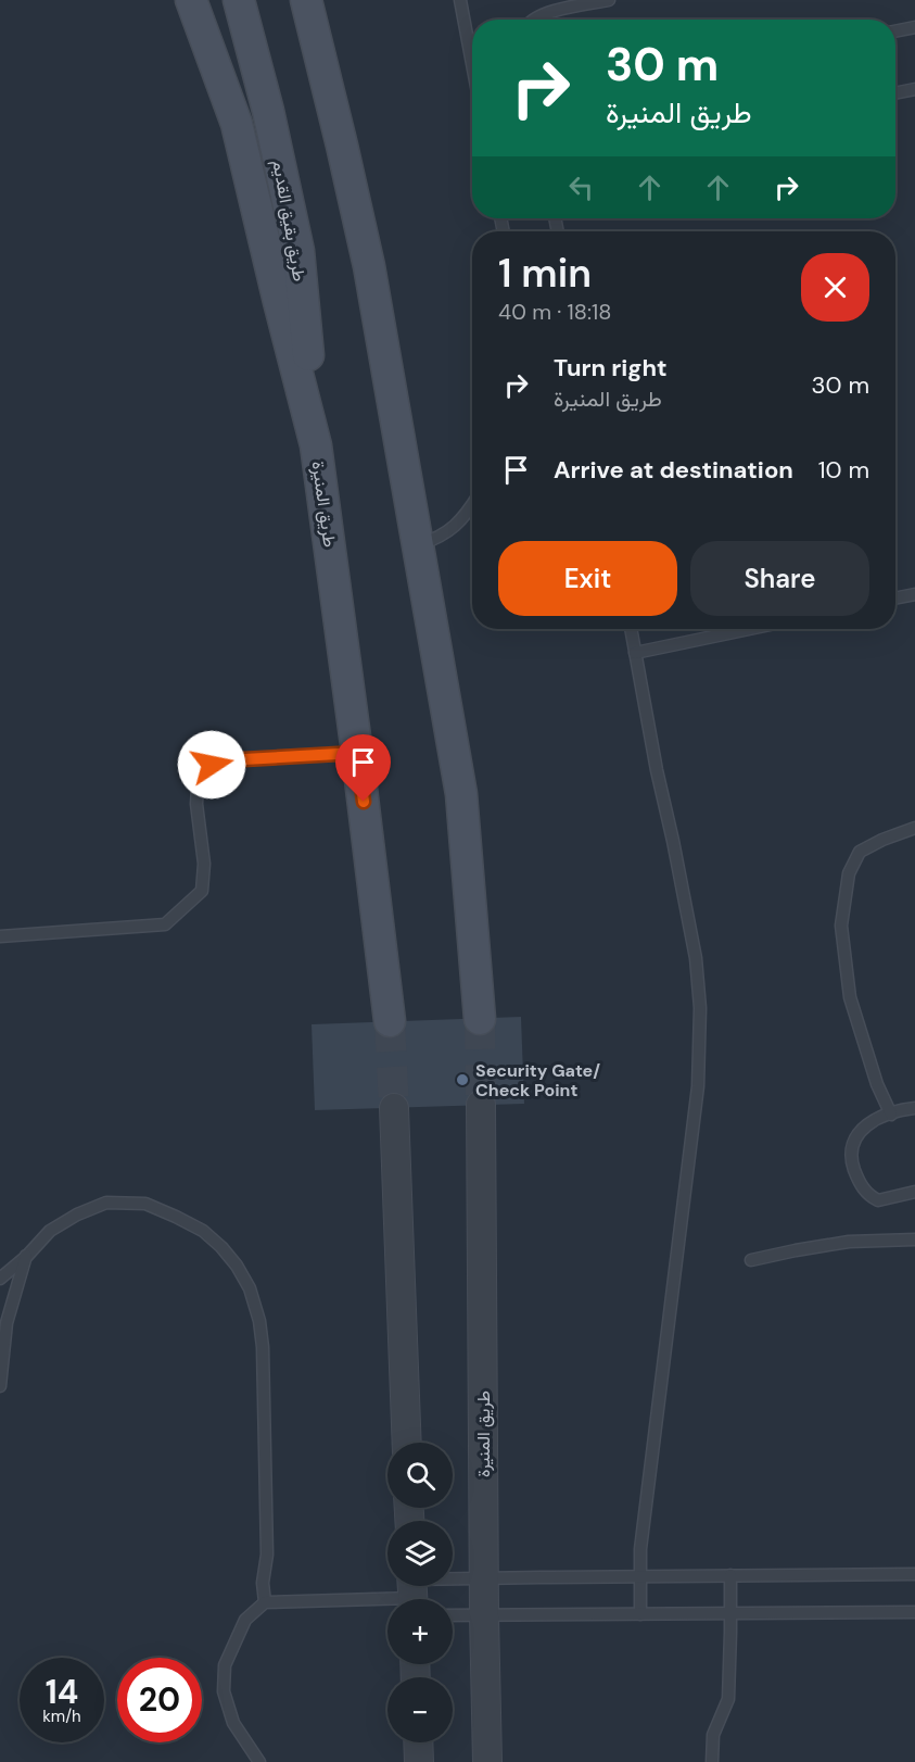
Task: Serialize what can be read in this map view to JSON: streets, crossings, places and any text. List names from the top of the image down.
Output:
{
  "streets": {
    "main road": ["طريق بقيق القديم", "طريق المنيرة"]
  },
  "crossings": [
    ["طريق بقيق القديم", "طريق المنيرة"]
  ],
  "places": ["Security Gate/ Check Point"],
  "page": {
    "turn": ["30 m", "طريق المنيرة"],
    "heading": ["1 min", "40 m · 18:18"],
    "list": [
      {
        "name": "Turn right",
        "note": "طريق المنيرة",
        "value": "30 m"
      },
      {
        "name": "Arrive at destination",
        "value": "10 m"
      }
    ],
    "buttons": ["Exit", "Share"],
    "map_buttons": ["+", "−"],
    "speed": "14 km/h",
    "limit": "20"
  }
}
